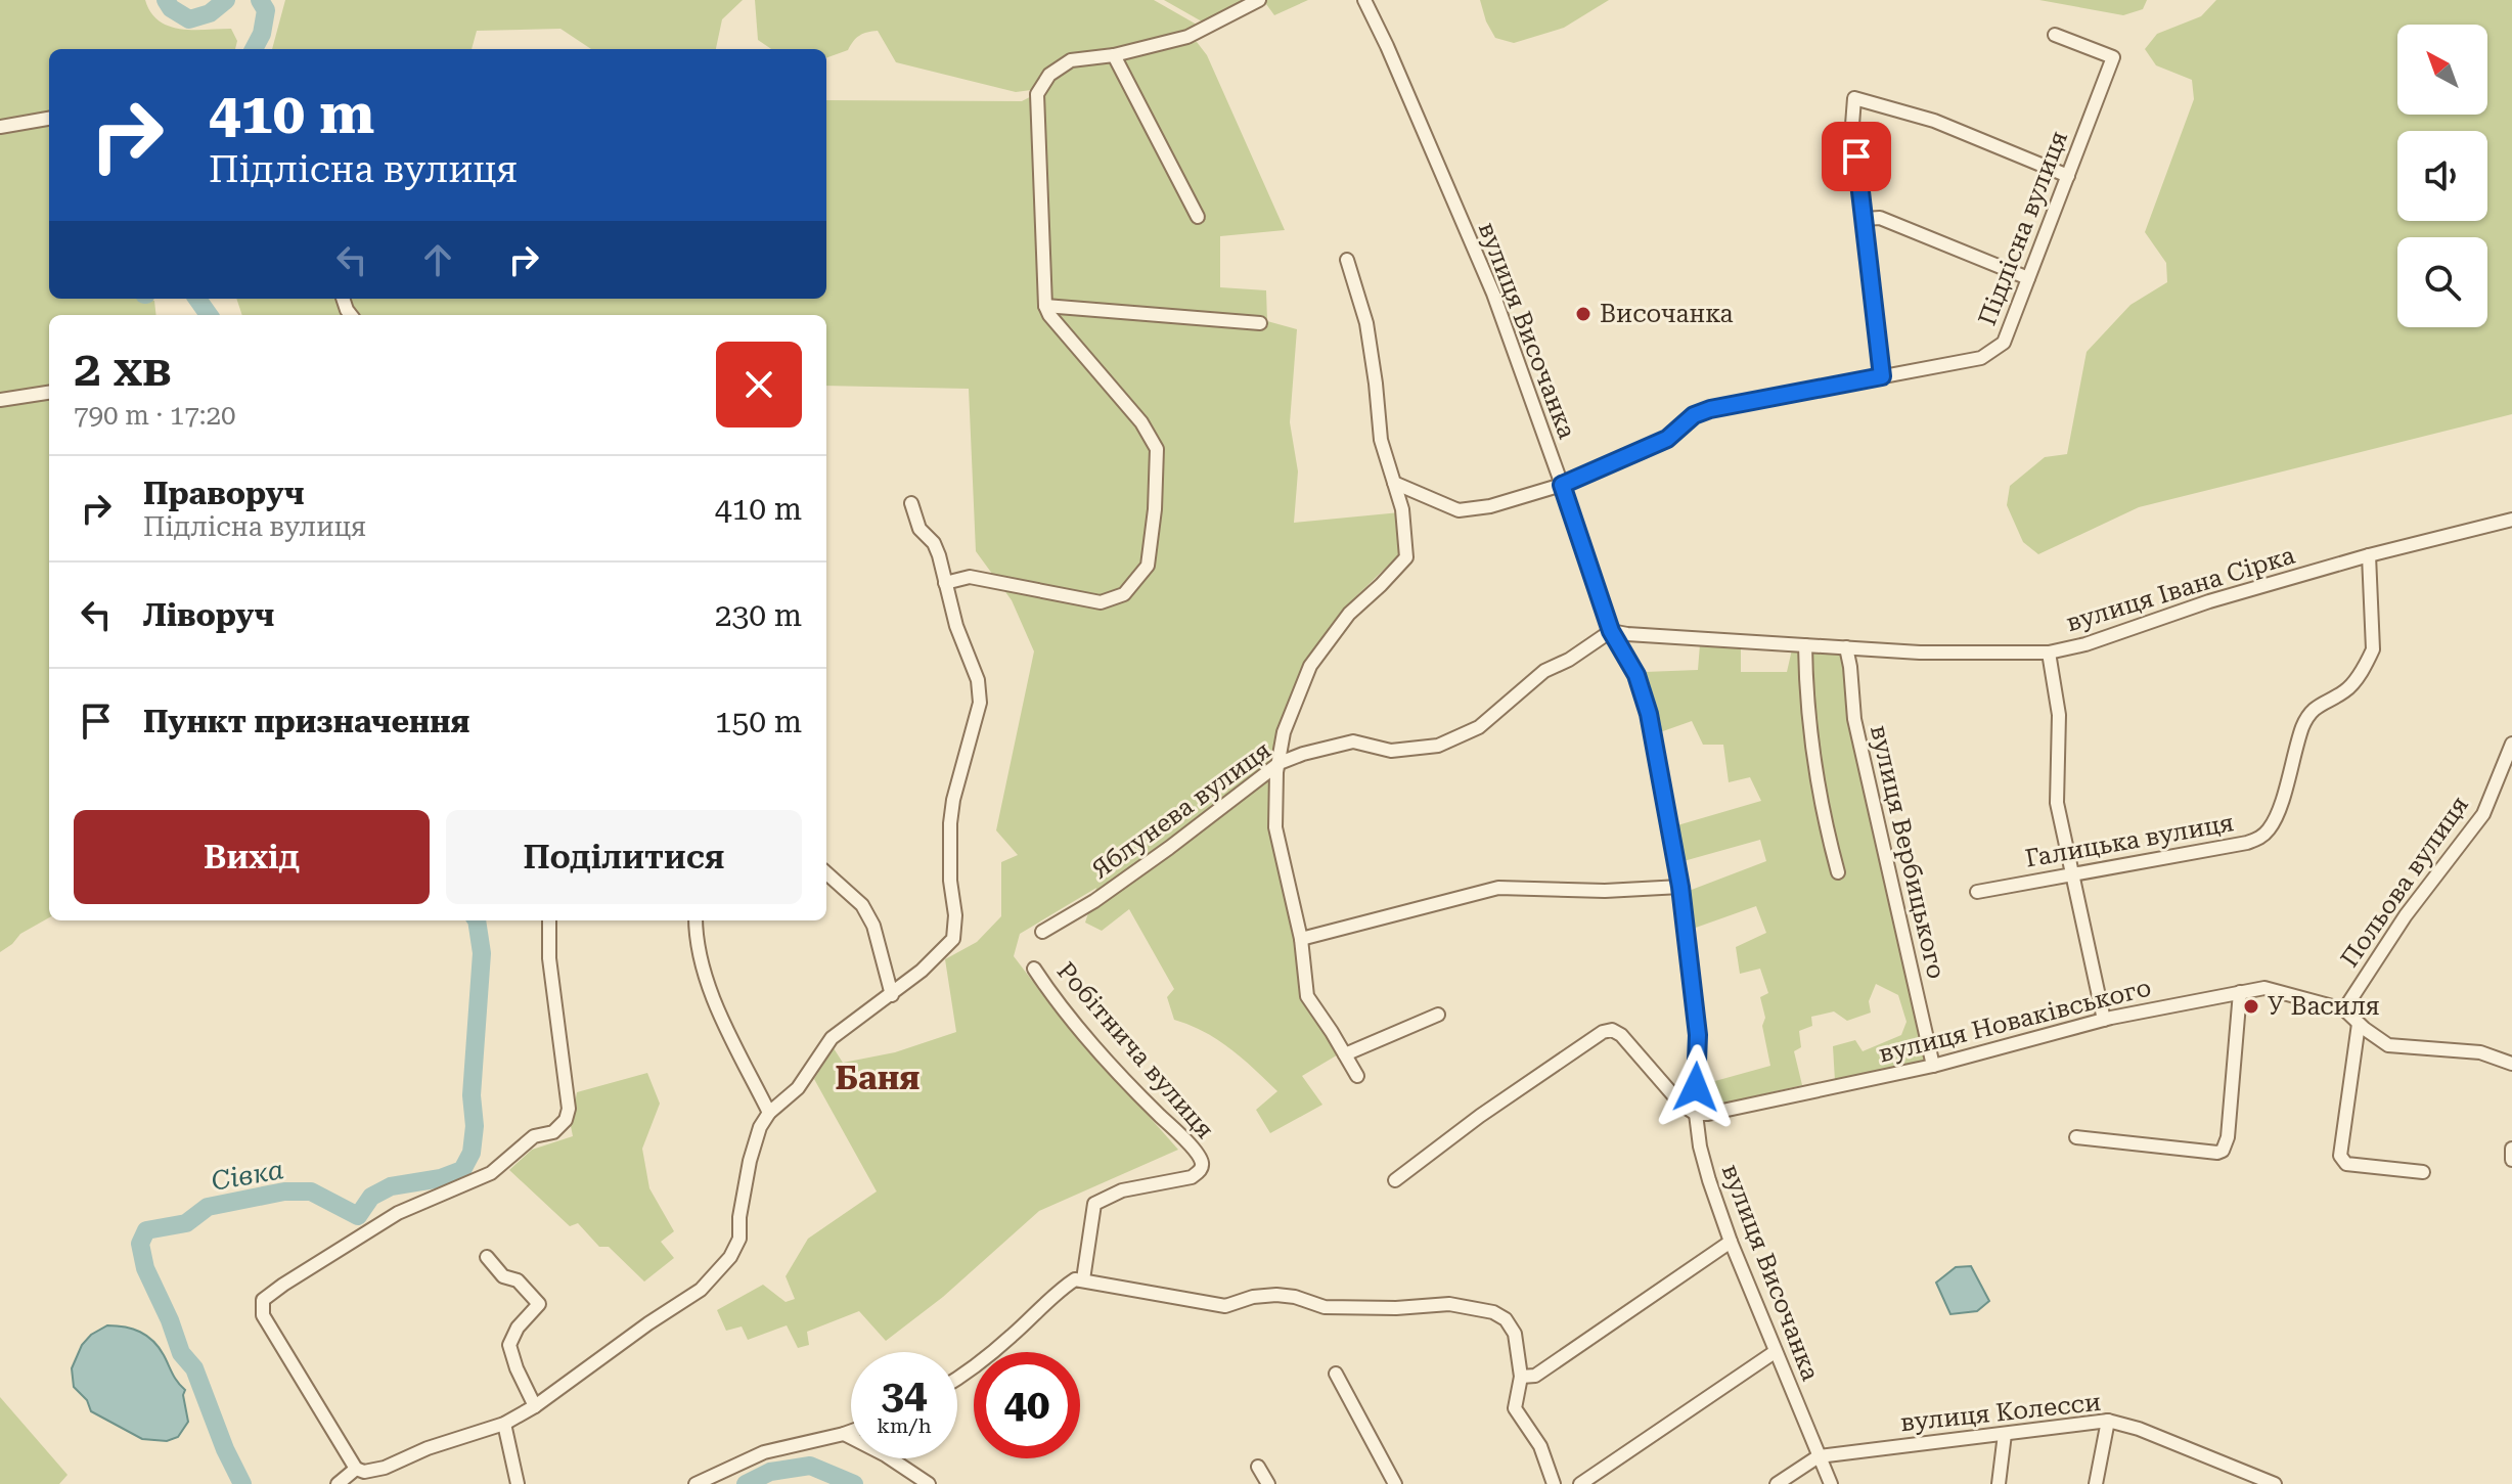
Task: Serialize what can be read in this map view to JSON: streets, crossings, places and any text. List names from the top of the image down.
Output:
{
  "streets": {
    "street": [
      "Підлісна вулиця",
      "вулиця Височанка",
      "вулиця Івана Сірка",
      "Яблунева вулиця",
      "Галицька вулиця",
      "вулиця Вербицького",
      "Польова вулиця",
      "вулиця Новаківського",
      "Робітнича вулиця",
      "вулиця Колесси"
    ]
  },
  "crossings": [
    ["Підлісна вулиця", "вулиця Височанка"],
    ["вулиця Височанка", "вулиця Івана Сірка"],
    ["вулиця Височанка", "Яблунева вулиця"],
    ["вулиця Височанка", "вулиця Новаківського"],
    ["вулиця Височанка", "вулиця Колесси"],
    ["вулиця Івана Сірка", "Яблунева вулиця"],
    ["вулиця Івана Сірка", "Галицька вулиця"],
    ["вулиця Івана Сірка", "вулиця Вербицького"],
    ["вулиця Вербицького", "вулиця Новаківського"],
    ["Польова вулиця", "вулиця Новаківського"]
  ],
  "districts": ["Баня"],
  "water": ["Сівка"],
  "places": ["Височанка", "У Василя"],
  "north": "top left",
  "page": {
    "turn": ["410 m", "Підлісна вулиця"],
    "heading": ["2 хв", "790 m · 17:20"],
    "list": [
      {
        "name": "Праворуч",
        "note": "Підлісна вулиця",
        "value": "410 m"
      },
      {
        "name": "Ліворуч",
        "value": "230 m"
      },
      {
        "name": "Пункт призначення",
        "value": "150 m"
      }
    ],
    "buttons": ["Вихід", "Поділитися"],
    "speed": "34 km/h",
    "limit": "40"
  }
}
